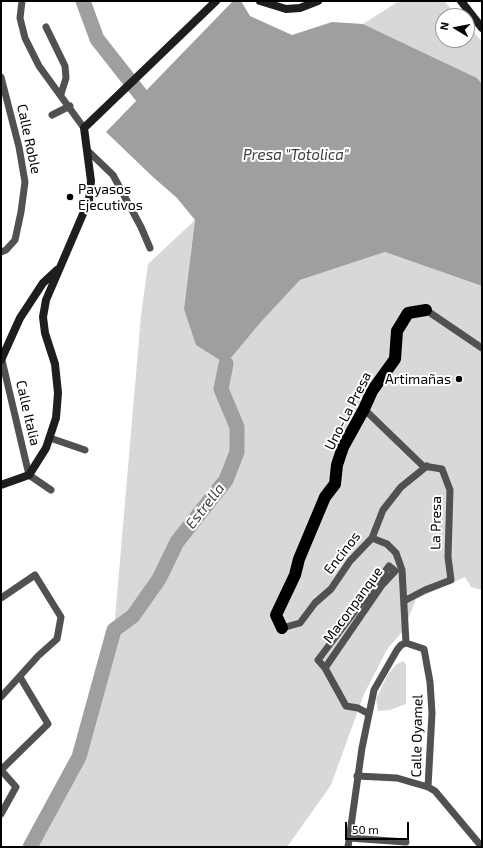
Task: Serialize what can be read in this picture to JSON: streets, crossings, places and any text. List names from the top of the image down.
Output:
{
  "streets": {
    "highway": ["Uno-La Presa"],
    "street": [
      "Calle Roble",
      "Calle Italia",
      "La Presa",
      "Encinos",
      "Maconpanque",
      "Calle Oyamel"
    ]
  },
  "crossings": [
    ["Uno-La Presa", "La Presa"],
    ["Uno-La Presa", "Encinos"],
    ["La Presa", "Encinos"]
  ],
  "water": ["Presa \"Totolica\"", "Estrella"],
  "places": ["Payasos Ejecutivos", "Artimañas"],
  "scale_bar": "50 m",
  "north": "left"
}
